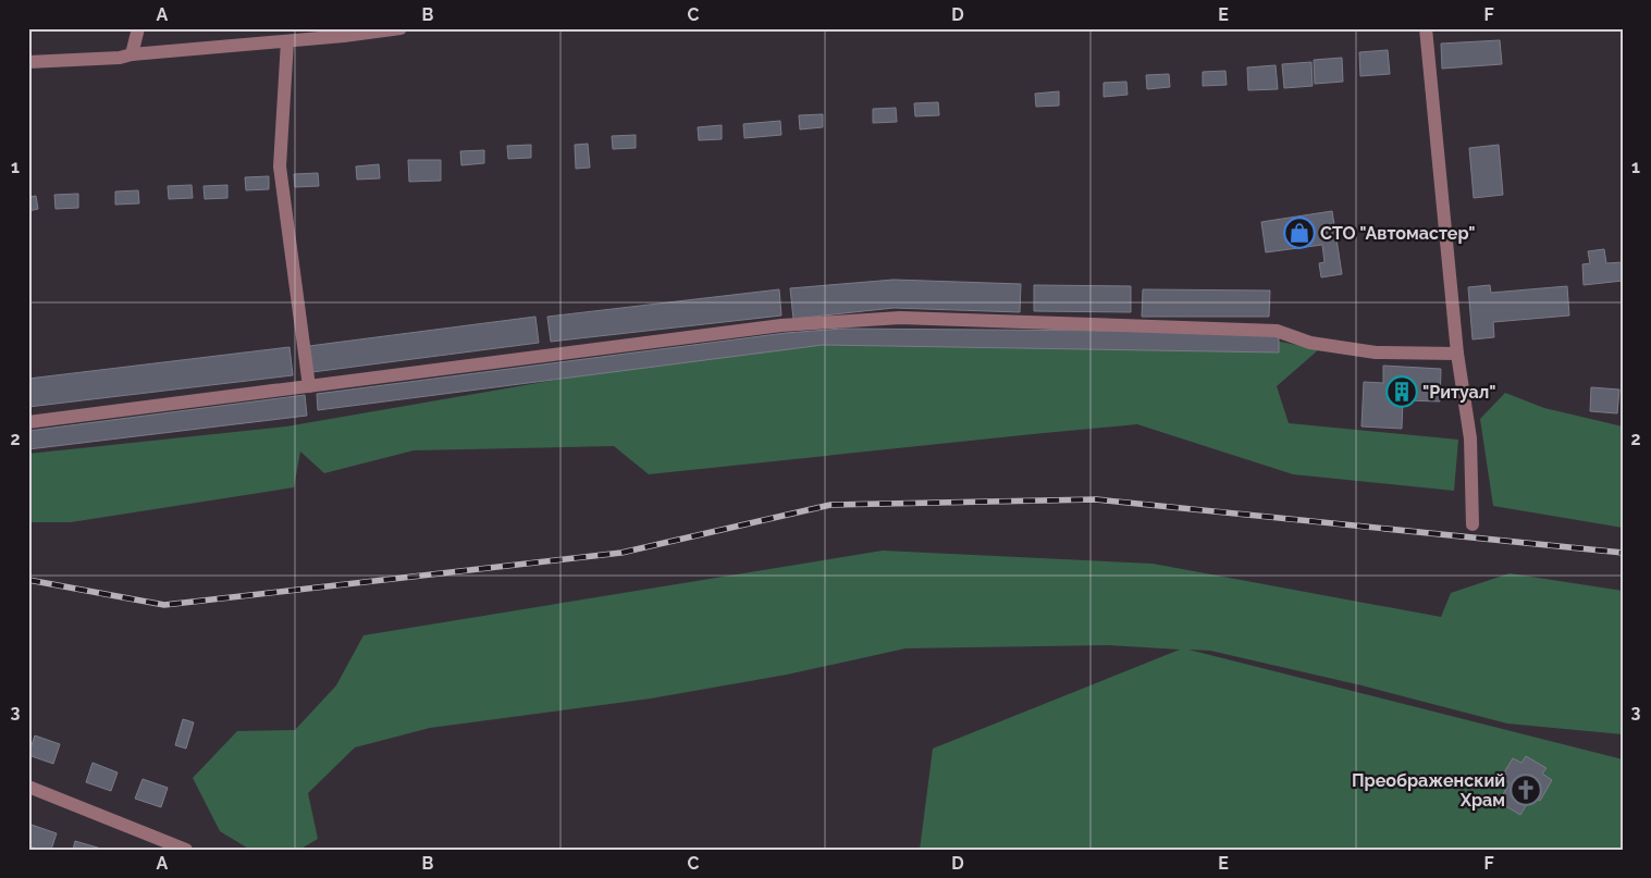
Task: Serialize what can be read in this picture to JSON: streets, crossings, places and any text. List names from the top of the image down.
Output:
{
  "places": {
    "shop": ["СТО \"Автомастер\""],
    "building": ["\"Ритуал\""],
    "church": ["Преображенский Храм"]
  },
  "grid": {
    "columns": [
      "A",
      "B",
      "C",
      "D",
      "E",
      "F"
    ],
    "rows": ["1", "2", "3"]
  }
}
